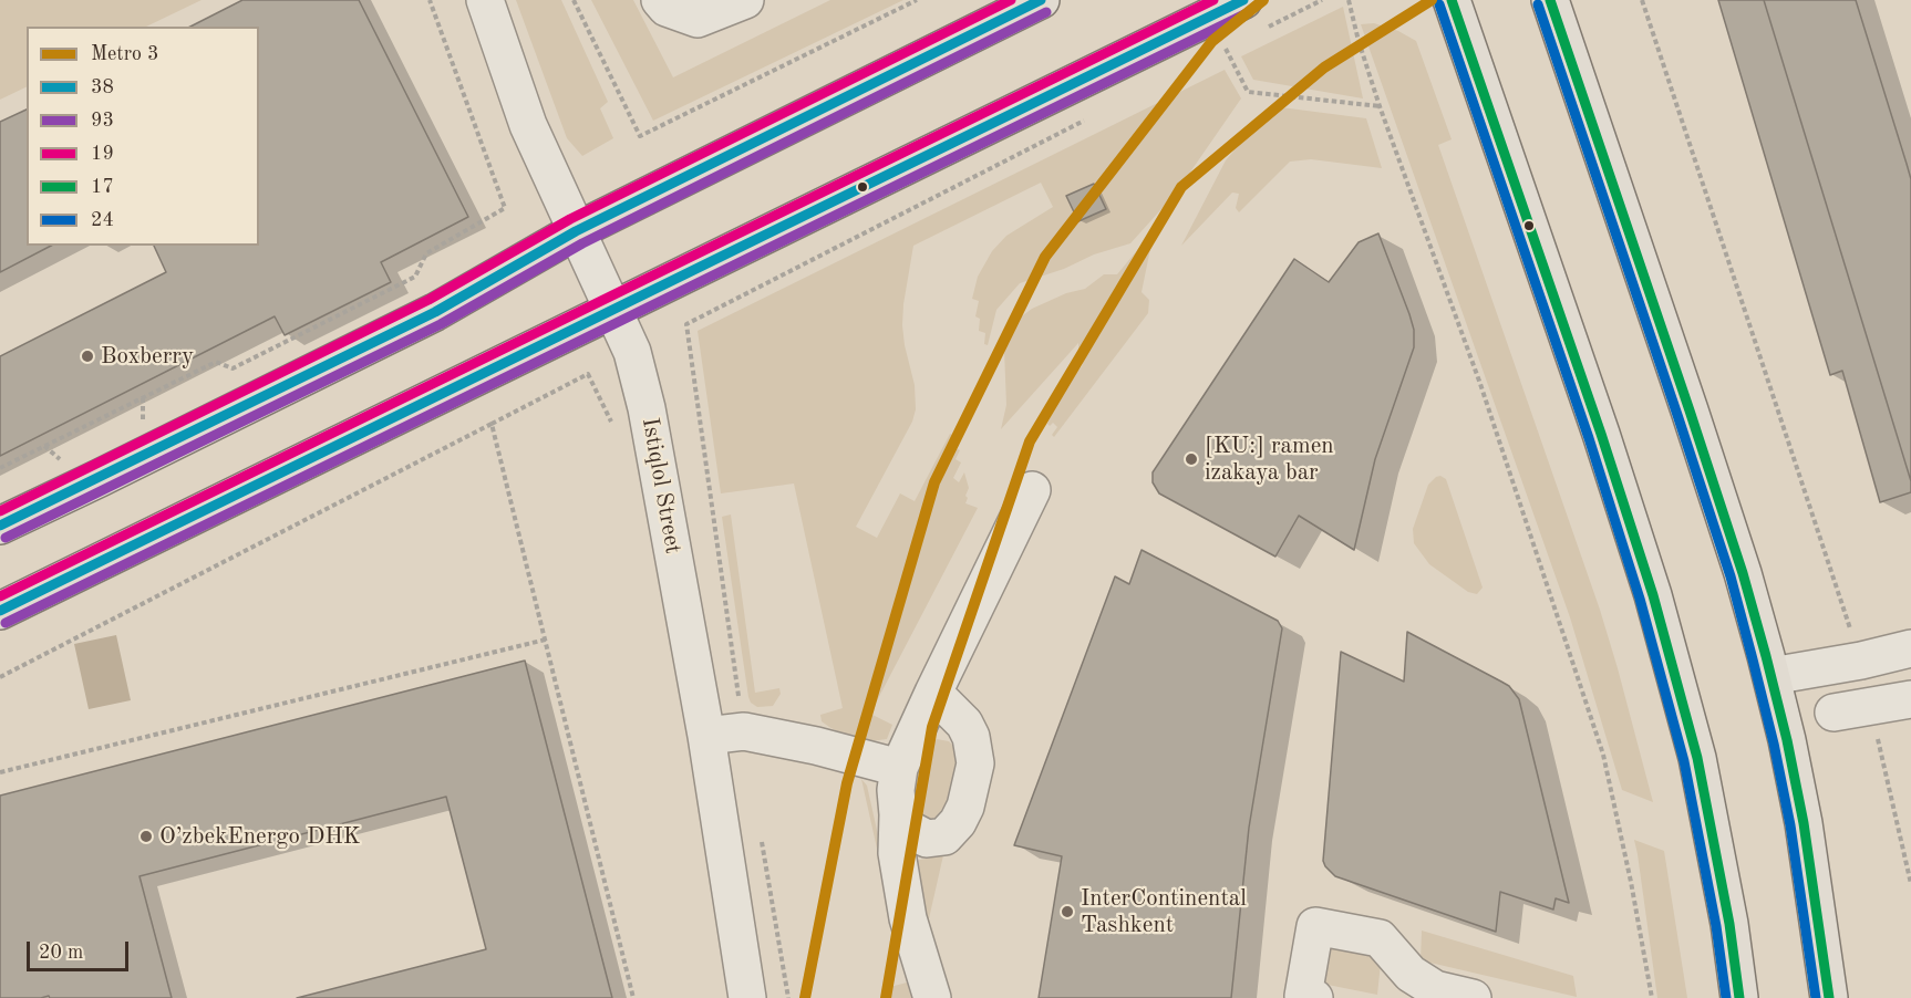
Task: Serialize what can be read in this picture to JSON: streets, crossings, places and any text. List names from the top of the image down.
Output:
{
  "streets": {
    "street": ["Istiqlol Street"]
  },
  "places": [
    "Boxberry",
    "[KU:] ramen izakaya bar",
    "O’zbekEnergo DHK",
    "InterContinental Tashkent"
  ],
  "lines": [
    "metro line 3",
    "transit line 38",
    "transit line 19",
    "transit line 17",
    "transit line 24",
    "transit line 93"
  ],
  "legend": [
    "Metro 3",
    "38",
    "93",
    "19",
    "17",
    "24"
  ],
  "scale_bar": "20 m"
}
